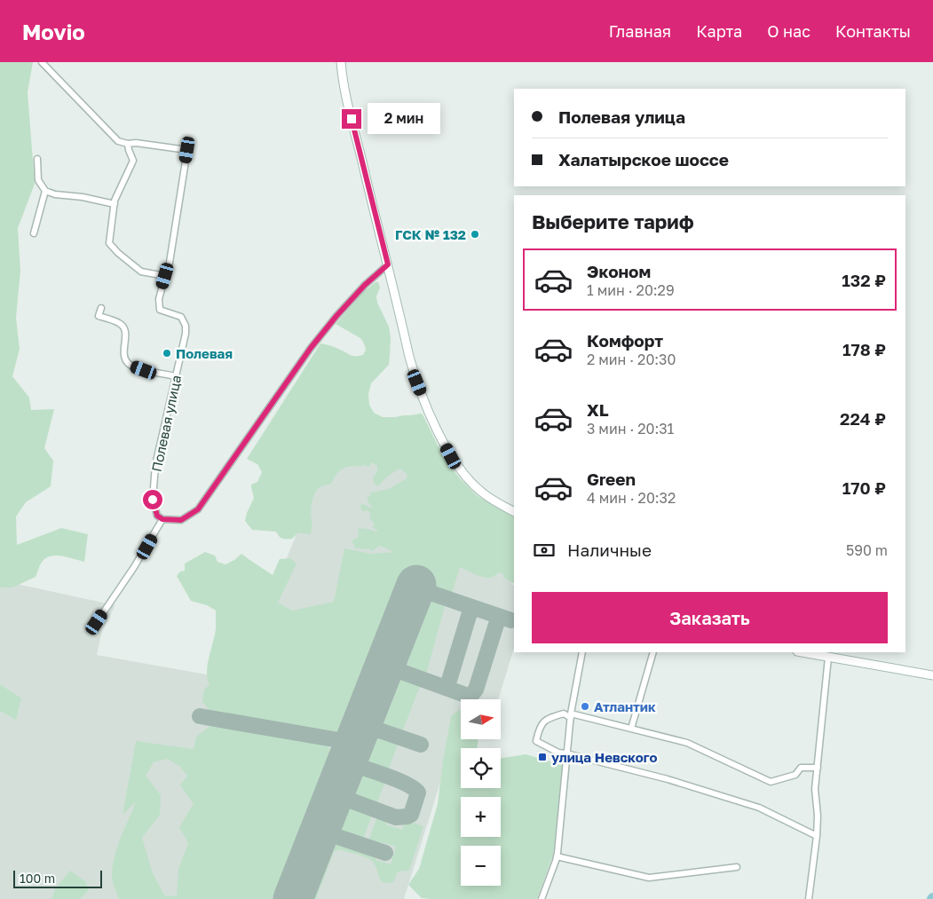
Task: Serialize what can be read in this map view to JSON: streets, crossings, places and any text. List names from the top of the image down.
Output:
{
  "streets": {
    "street": ["Полевая улица"]
  },
  "places": {
    "other": ["ГСК № 132", "Полевая", "Атлантик"],
    "transit": ["улица Невского"]
  },
  "scale_bar": "100 m",
  "north": "right",
  "page": {
    "header": "Movio",
    "nav": [
      "Главная",
      "Карта",
      "О нас",
      "Контакты"
    ],
    "banner": ["Полевая улица", "Халатырское шоссе"],
    "bubble": "2 мин",
    "heading": "Выберите тариф",
    "list": [
      {
        "name": "Эконом",
        "note": "1 мин · 20:29",
        "value": "132 ₽"
      },
      {
        "name": "Комфорт",
        "note": "2 мин · 20:30",
        "value": "178 ₽"
      },
      {
        "name": "XL",
        "note": "3 мин · 20:31",
        "value": "224 ₽"
      },
      {
        "name": "Green",
        "note": "4 мин · 20:32",
        "value": "170 ₽"
      }
    ],
    "pay": ["Наличные", "590 m"],
    "buttons": "Заказать",
    "map_buttons": ["+", "−"],
    "scale": "100 m"
  }
}
